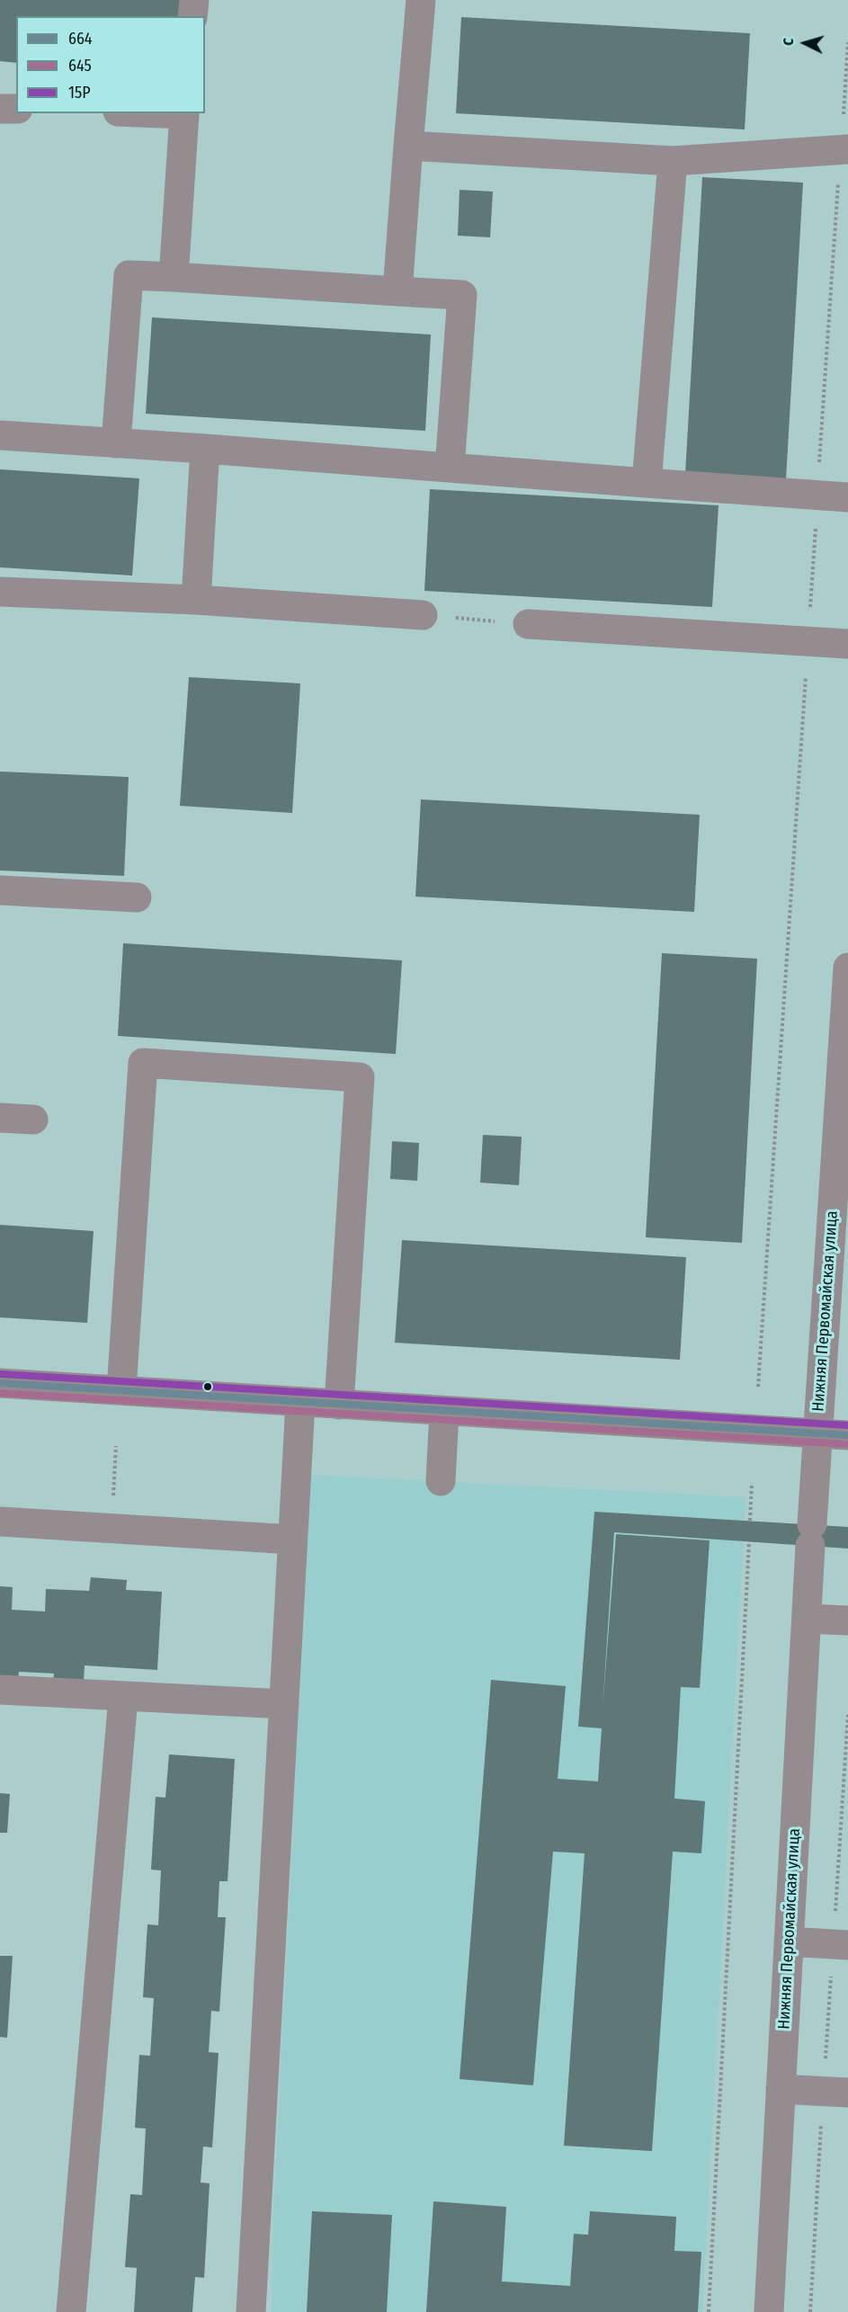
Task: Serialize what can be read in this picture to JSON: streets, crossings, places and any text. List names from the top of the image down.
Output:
{
  "streets": {
    "street": ["Нижняя Первомайская улица"]
  },
  "lines": ["transit line 15Р", "transit line 664", "transit line 645"],
  "legend": ["664", "645", "15Р"],
  "north": "left"
}
